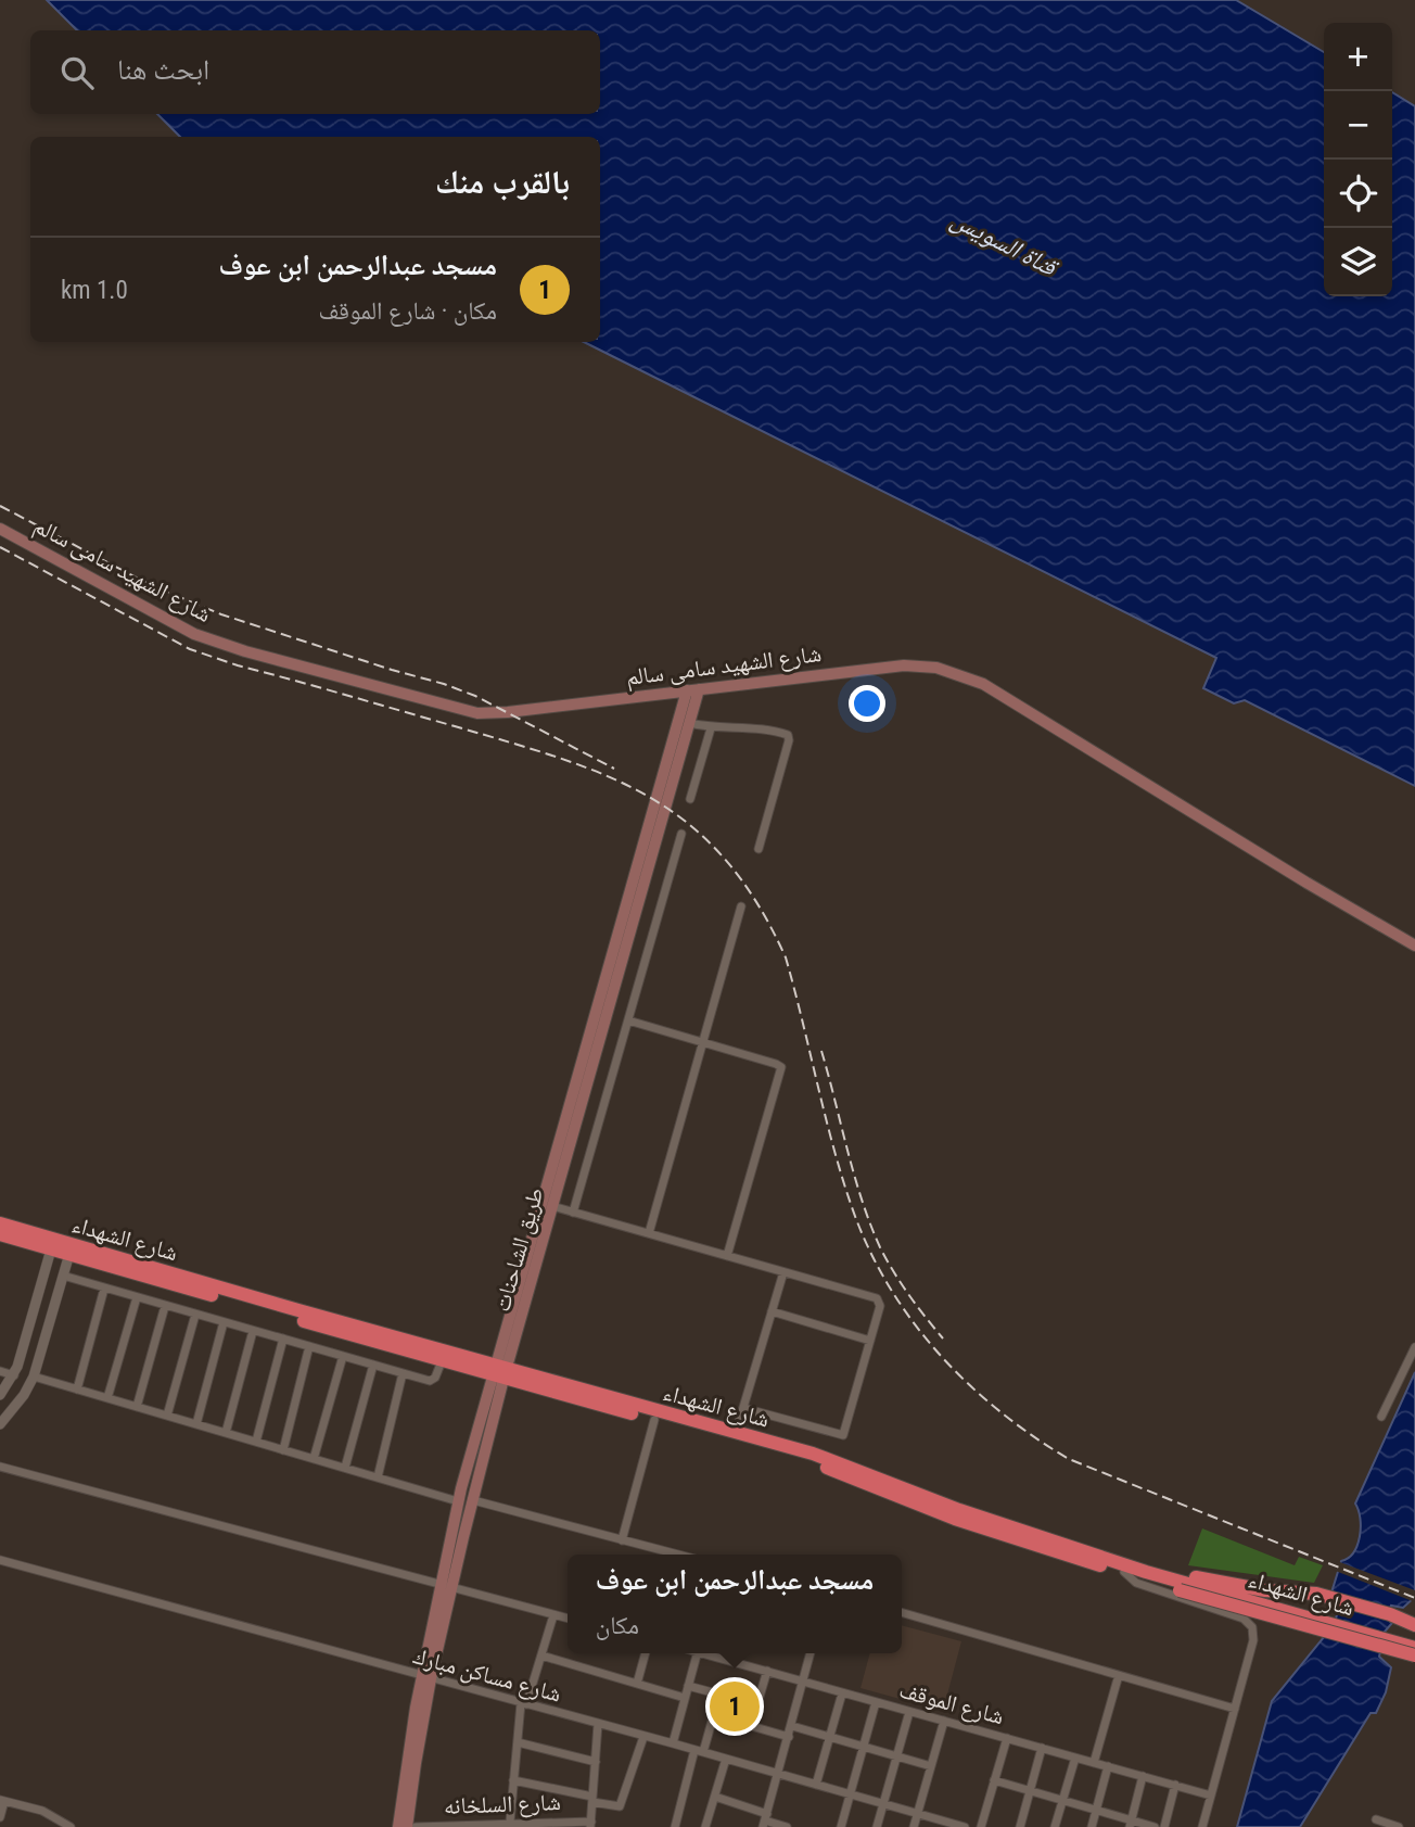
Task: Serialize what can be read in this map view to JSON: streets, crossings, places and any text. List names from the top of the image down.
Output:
{
  "streets": {
    "highway": ["شارع الشهداء"],
    "main road": ["شارع الشهيد سامى سالم", "طريق الشاحنات"],
    "street": ["شارع مساكن مبارك", "شارع الموقف", "شارع السلخانه"]
  },
  "crossings": [
    ["شارع الشهيد سامى سالم", "طريق الشاحنات"],
    ["شارع الشهداء", "طريق الشاحنات"],
    ["طريق الشاحنات", "شارع مساكن مبارك"],
    ["طريق الشاحنات", "شارع السلخانه"]
  ],
  "water": ["قناة السويس"],
  "page": {
    "map_buttons": ["+", "−"],
    "search": "ابحث هنا",
    "heading": "بالقرب منك",
    "list": [
      {
        "mark": "1",
        "name": "مسجد عبدالرحمن ابن عوف",
        "note": "مكان · شارع الموقف",
        "value": "1.0 km"
      }
    ],
    "popup": ["مسجد عبدالرحمن ابن عوف", "مكان"],
    "pins": "1"
  }
}
